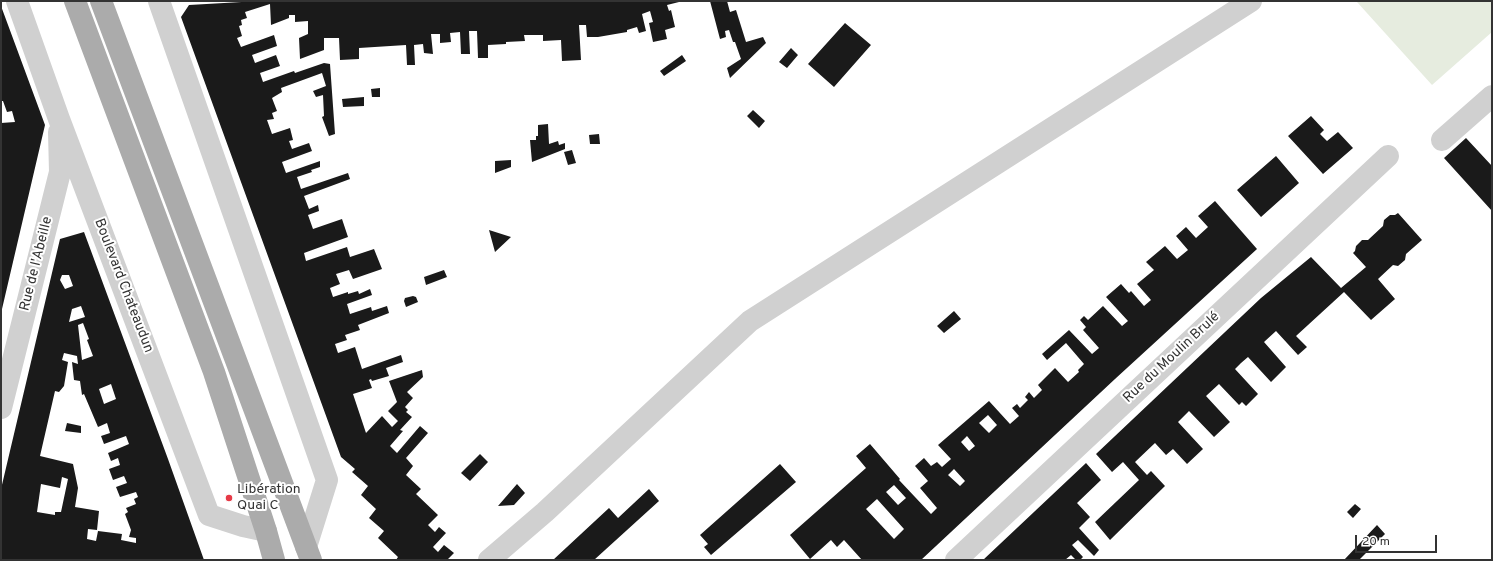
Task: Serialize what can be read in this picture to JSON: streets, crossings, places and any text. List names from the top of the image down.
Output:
{
  "streets": {
    "street": ["Rue de l'Abeille", "Boulevard Chateaudun", "Rue du Moulin Brulé"]
  },
  "crossings": [
    ["Rue de l'Abeille", "Boulevard Chateaudun"]
  ],
  "places": ["Libération Quai C"],
  "scale_bar": "20 m"
}
